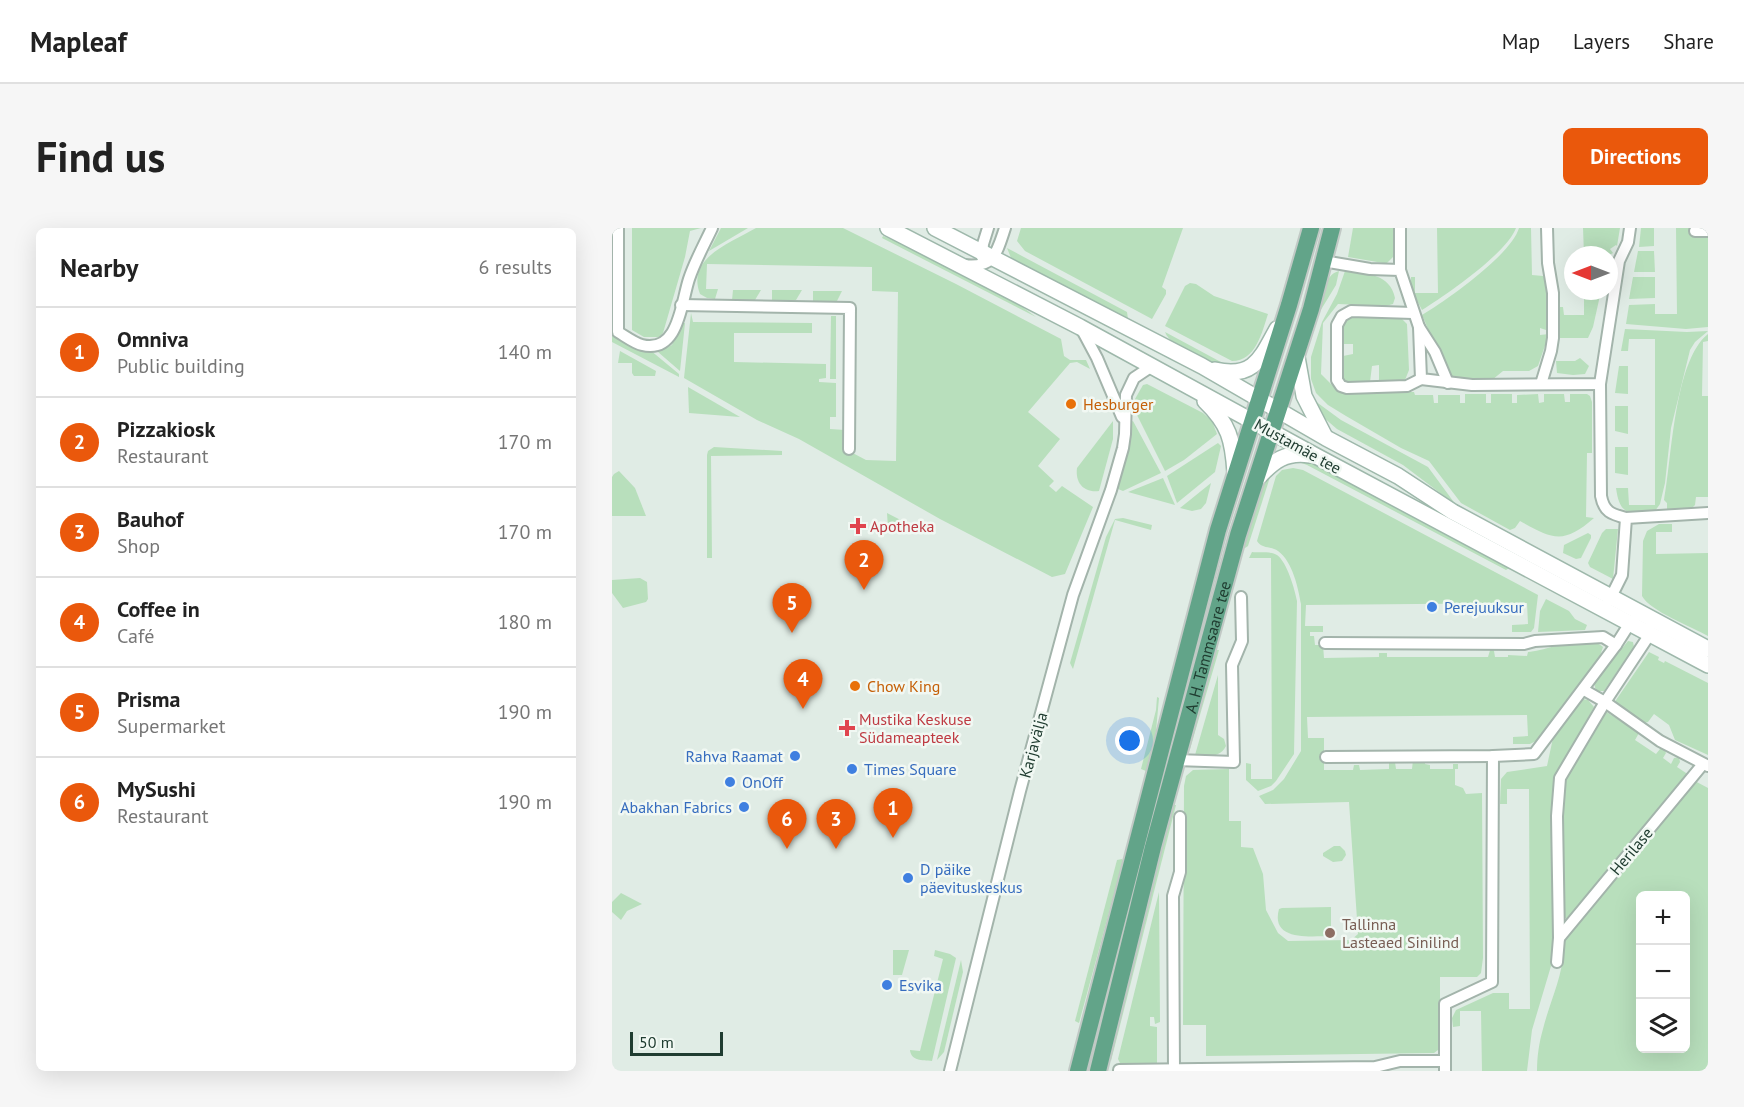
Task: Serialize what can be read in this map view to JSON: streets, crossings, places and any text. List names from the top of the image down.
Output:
{
  "streets": {
    "main road": ["Mustamäe tee", "A. H. Tammsaare tee"],
    "street": ["Karjavälja", "Herilase"]
  },
  "crossings": [
    ["Mustamäe tee", "A. H. Tammsaare tee"],
    ["Mustamäe tee", "Karjavälja"]
  ],
  "places": {
    "other": [
      "Hesburger",
      "Perejuuksur",
      "Chow King",
      "Rahva Raamat",
      "Times Square",
      "OnOff",
      "Abakhan Fabrics",
      "D päike päevituskeskus",
      "Tallinna Lasteaed Sinilind",
      "Esvika"
    ],
    "health": ["Apotheka", "Mustika Keskuse Südameapteek"]
  },
  "scale_bar": "50 m",
  "north": "left",
  "page": {
    "header": "Mapleaf",
    "nav": ["Map", "Layers", "Share"],
    "buttons": "Directions",
    "title": "Find us",
    "heading": ["Nearby", "6 results"],
    "list": [
      {
        "mark": "1",
        "name": "Omniva",
        "note": "Public building",
        "value": "140 m"
      },
      {
        "mark": "2",
        "name": "Pizzakiosk",
        "note": "Restaurant",
        "value": "170 m"
      },
      {
        "mark": "3",
        "name": "Bauhof",
        "note": "Shop",
        "value": "170 m"
      },
      {
        "mark": "4",
        "name": "Coffee in",
        "note": "Café",
        "value": "180 m"
      },
      {
        "mark": "5",
        "name": "Prisma",
        "note": "Supermarket",
        "value": "190 m"
      },
      {
        "mark": "6",
        "name": "MySushi",
        "note": "Restaurant",
        "value": "190 m"
      }
    ],
    "pins": [
      "2",
      "5",
      "4",
      "1",
      "3",
      "6"
    ],
    "map_buttons": ["+", "−"],
    "scale": "50 m"
  }
}
